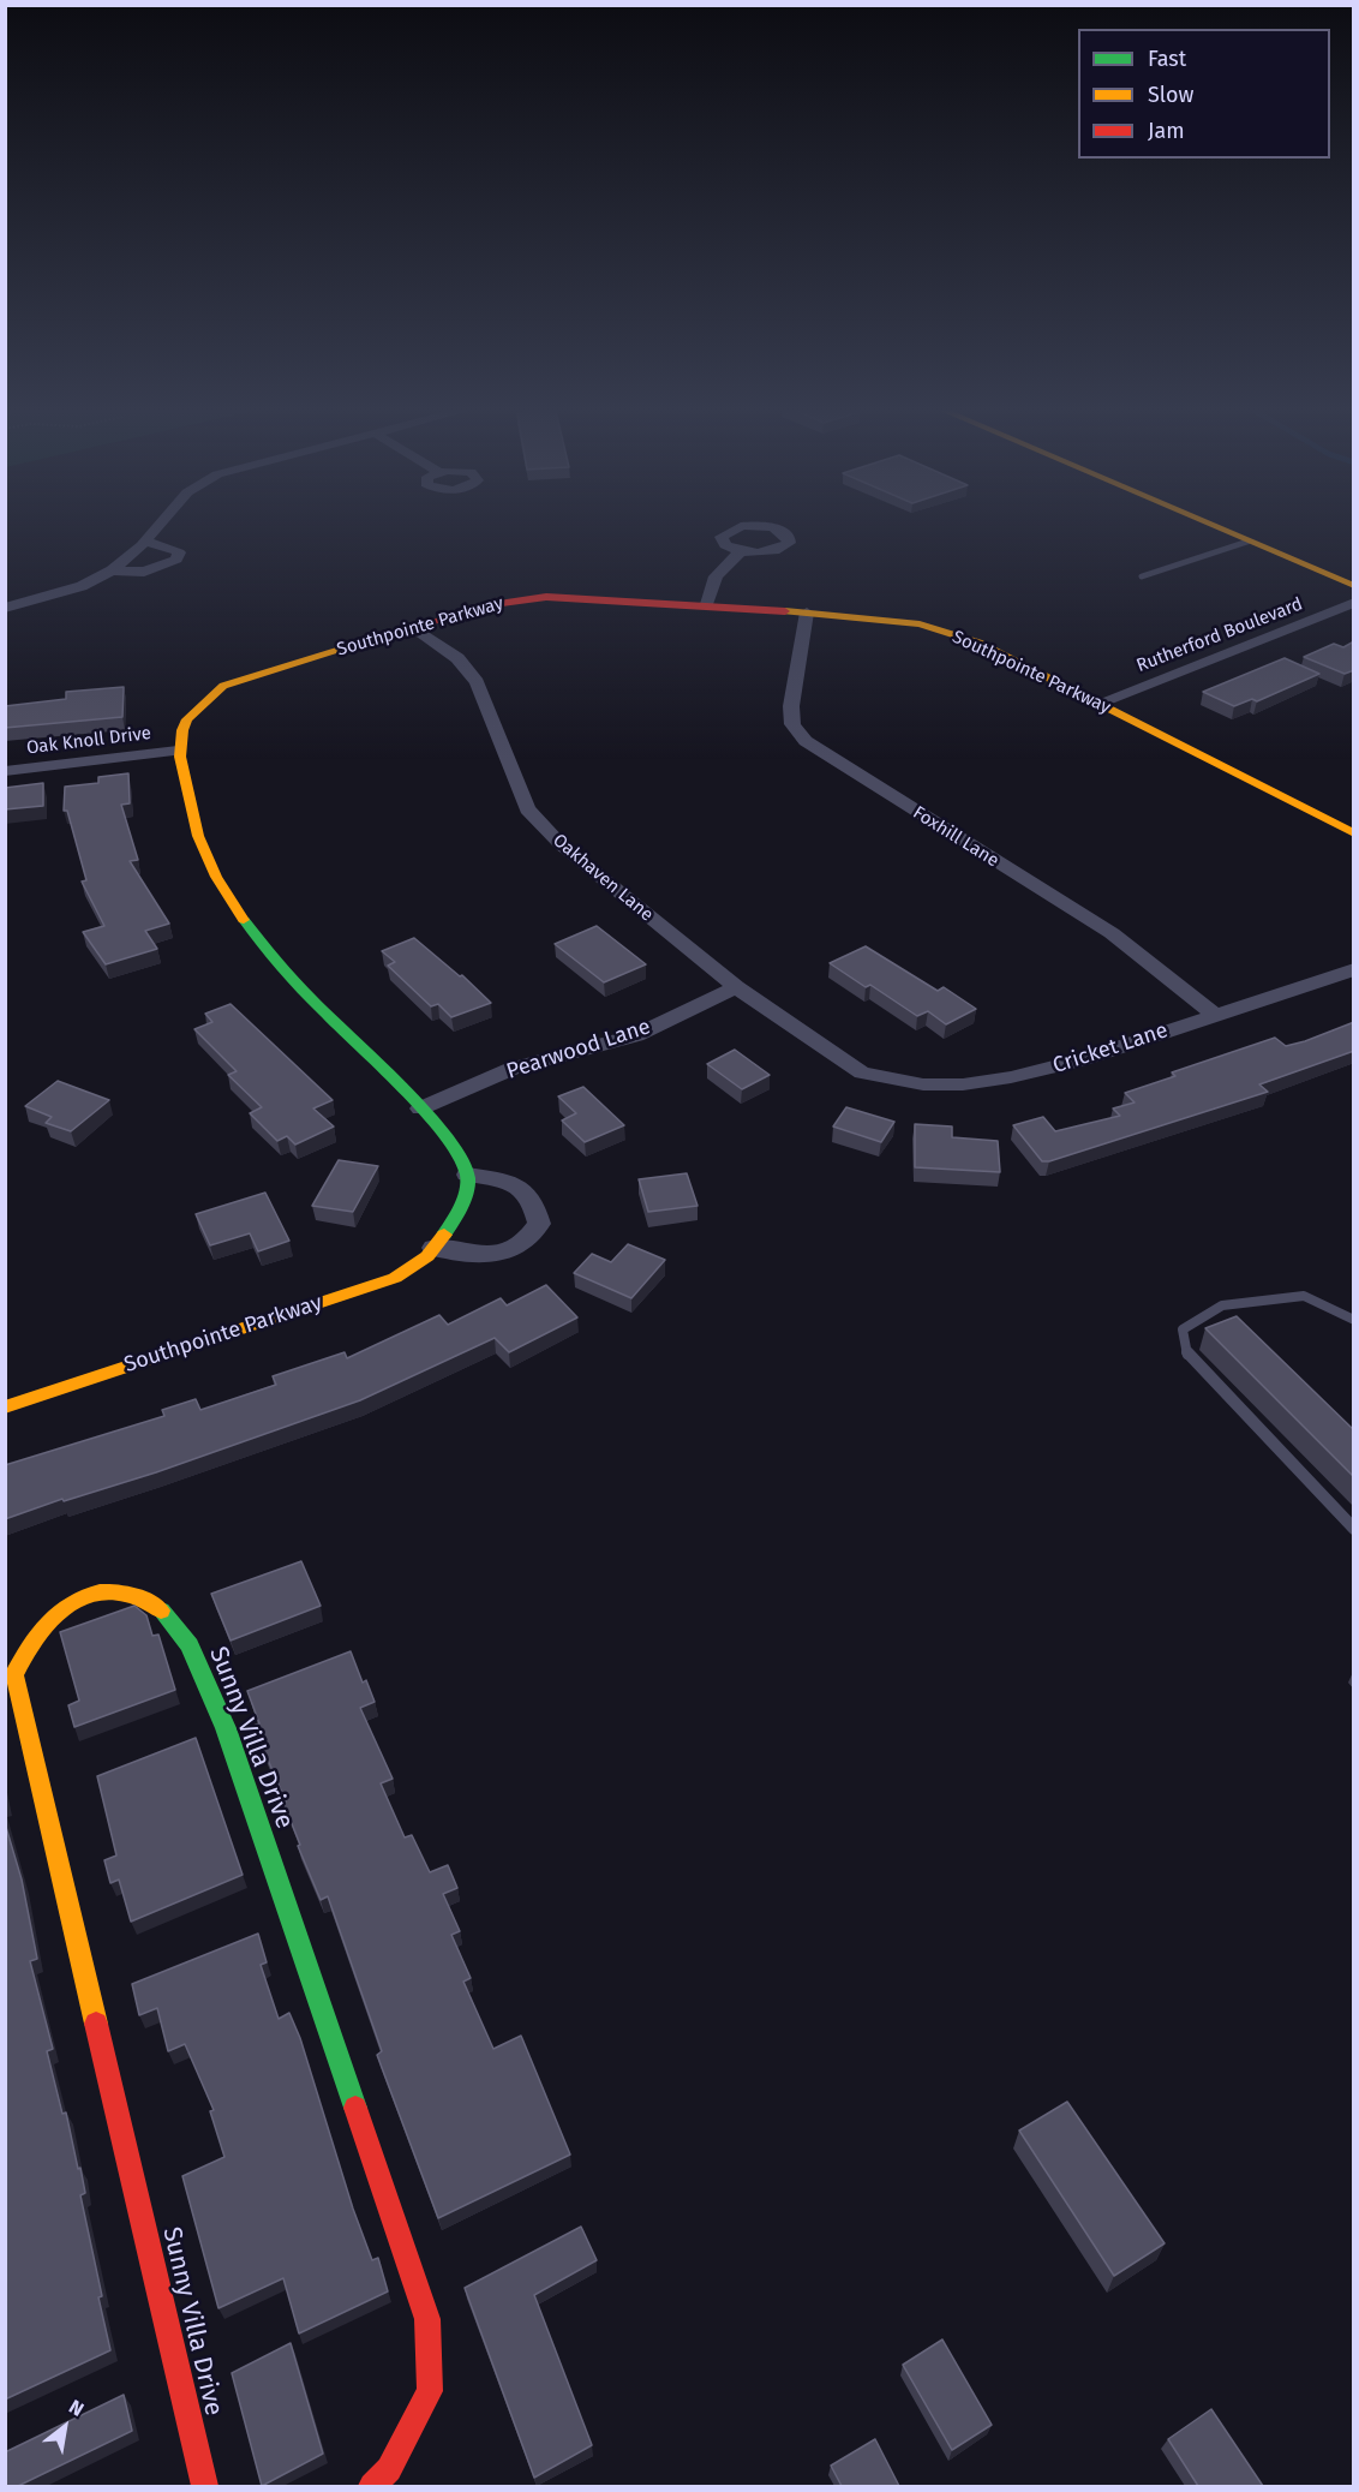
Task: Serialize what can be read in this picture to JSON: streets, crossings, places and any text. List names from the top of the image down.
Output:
{
  "streets": {
    "street": [
      "Southpointe Parkway",
      "Rutherford Boulevard",
      "Oak Knoll Drive",
      "Foxhill Lane",
      "Oakhaven Lane",
      "Cricket Lane",
      "Pearwood Lane",
      "Sunny Villa Drive"
    ]
  },
  "crossings": [
    ["Southpointe Parkway", "Rutherford Boulevard"],
    ["Southpointe Parkway", "Oak Knoll Drive"],
    ["Southpointe Parkway", "Foxhill Lane"],
    ["Southpointe Parkway", "Oakhaven Lane"],
    ["Foxhill Lane", "Cricket Lane"],
    ["Oakhaven Lane", "Cricket Lane"],
    ["Oakhaven Lane", "Pearwood Lane"]
  ],
  "legend": ["Fast", "Slow", "Jam"],
  "north": "top right"
}
